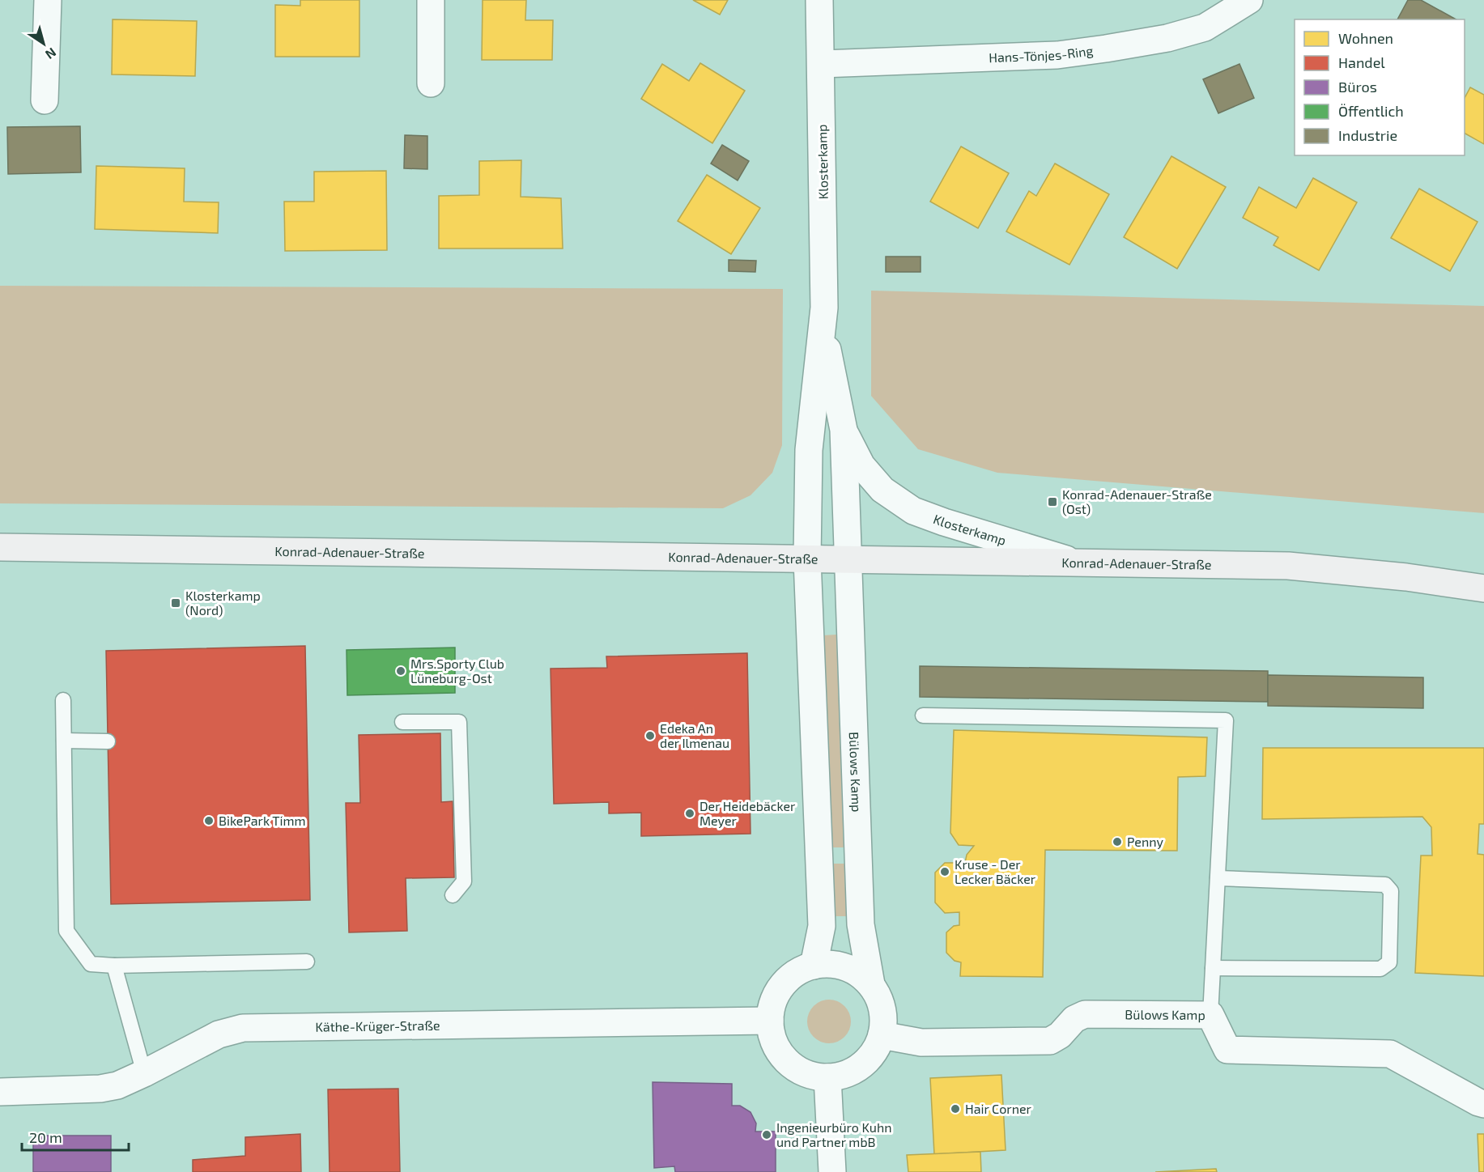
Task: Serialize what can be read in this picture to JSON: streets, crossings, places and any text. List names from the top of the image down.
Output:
{
  "streets": {
    "main road": ["Konrad-Adenauer-Straße"],
    "street": [
      "Hans-Tönjes-Ring",
      "Klosterkamp",
      "Bülows Kamp",
      "Käthe-Krüger-Straße"
    ]
  },
  "crossings": [
    ["Hans-Tönjes-Ring", "Klosterkamp"],
    ["Klosterkamp", "Konrad-Adenauer-Straße"],
    ["Klosterkamp", "Bülows Kamp"],
    ["Konrad-Adenauer-Straße", "Bülows Kamp"],
    ["Bülows Kamp", "Käthe-Krüger-Straße"]
  ],
  "places": {
    "transit": ["Konrad-Adenauer-Straße (Ost)", "Klosterkamp (Nord)"],
    "other": [
      "Mrs.Sporty Club Lüneburg-Ost",
      "Edeka An der Ilmenau",
      "Der Heidebäcker Meyer",
      "BikePark Timm",
      "Penny",
      "Kruse - Der Lecker Bäcker",
      "Hair Corner",
      "Ingenieurbüro Kuhn und Partner mbB"
    ]
  },
  "legend": [
    "Wohnen",
    "Handel",
    "Büros",
    "Öffentlich",
    "Industrie"
  ],
  "scale_bar": "20 m",
  "north": "bottom right"
}
